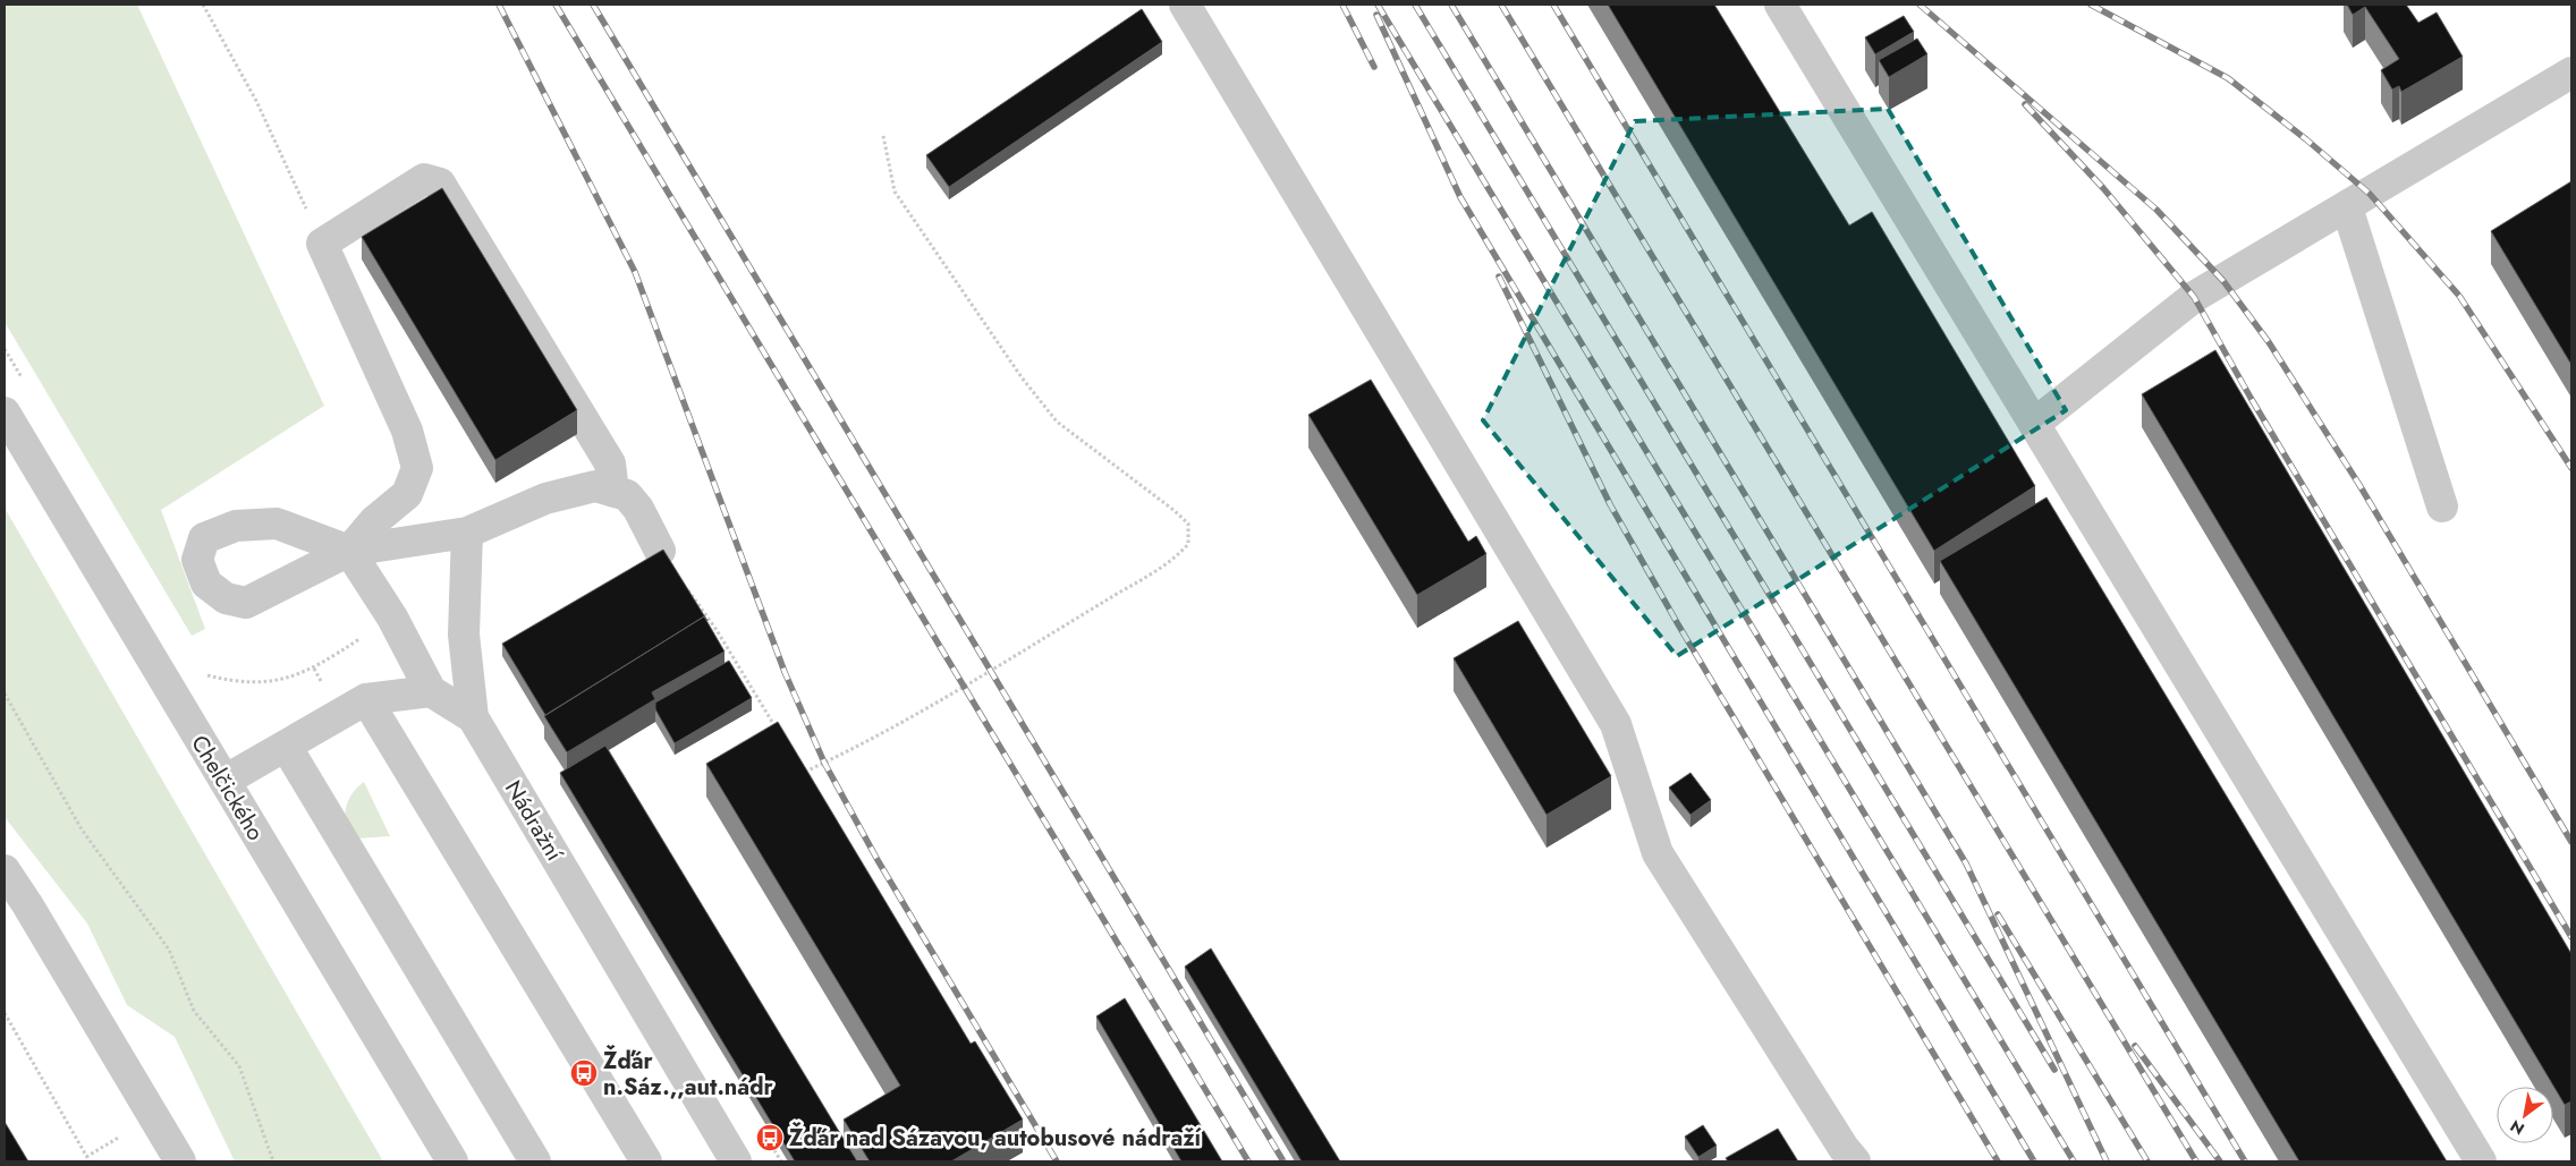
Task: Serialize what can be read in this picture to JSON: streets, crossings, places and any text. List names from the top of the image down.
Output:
{
  "streets": {
    "street": ["Chelčického", "Nádražní"]
  },
  "places": {
    "bus stop": ["Žďár n.Sáz.,,aut.nádr", "Žďár nad Sázavou, autobusové nádraží"]
  },
  "north": "bottom left"
}
